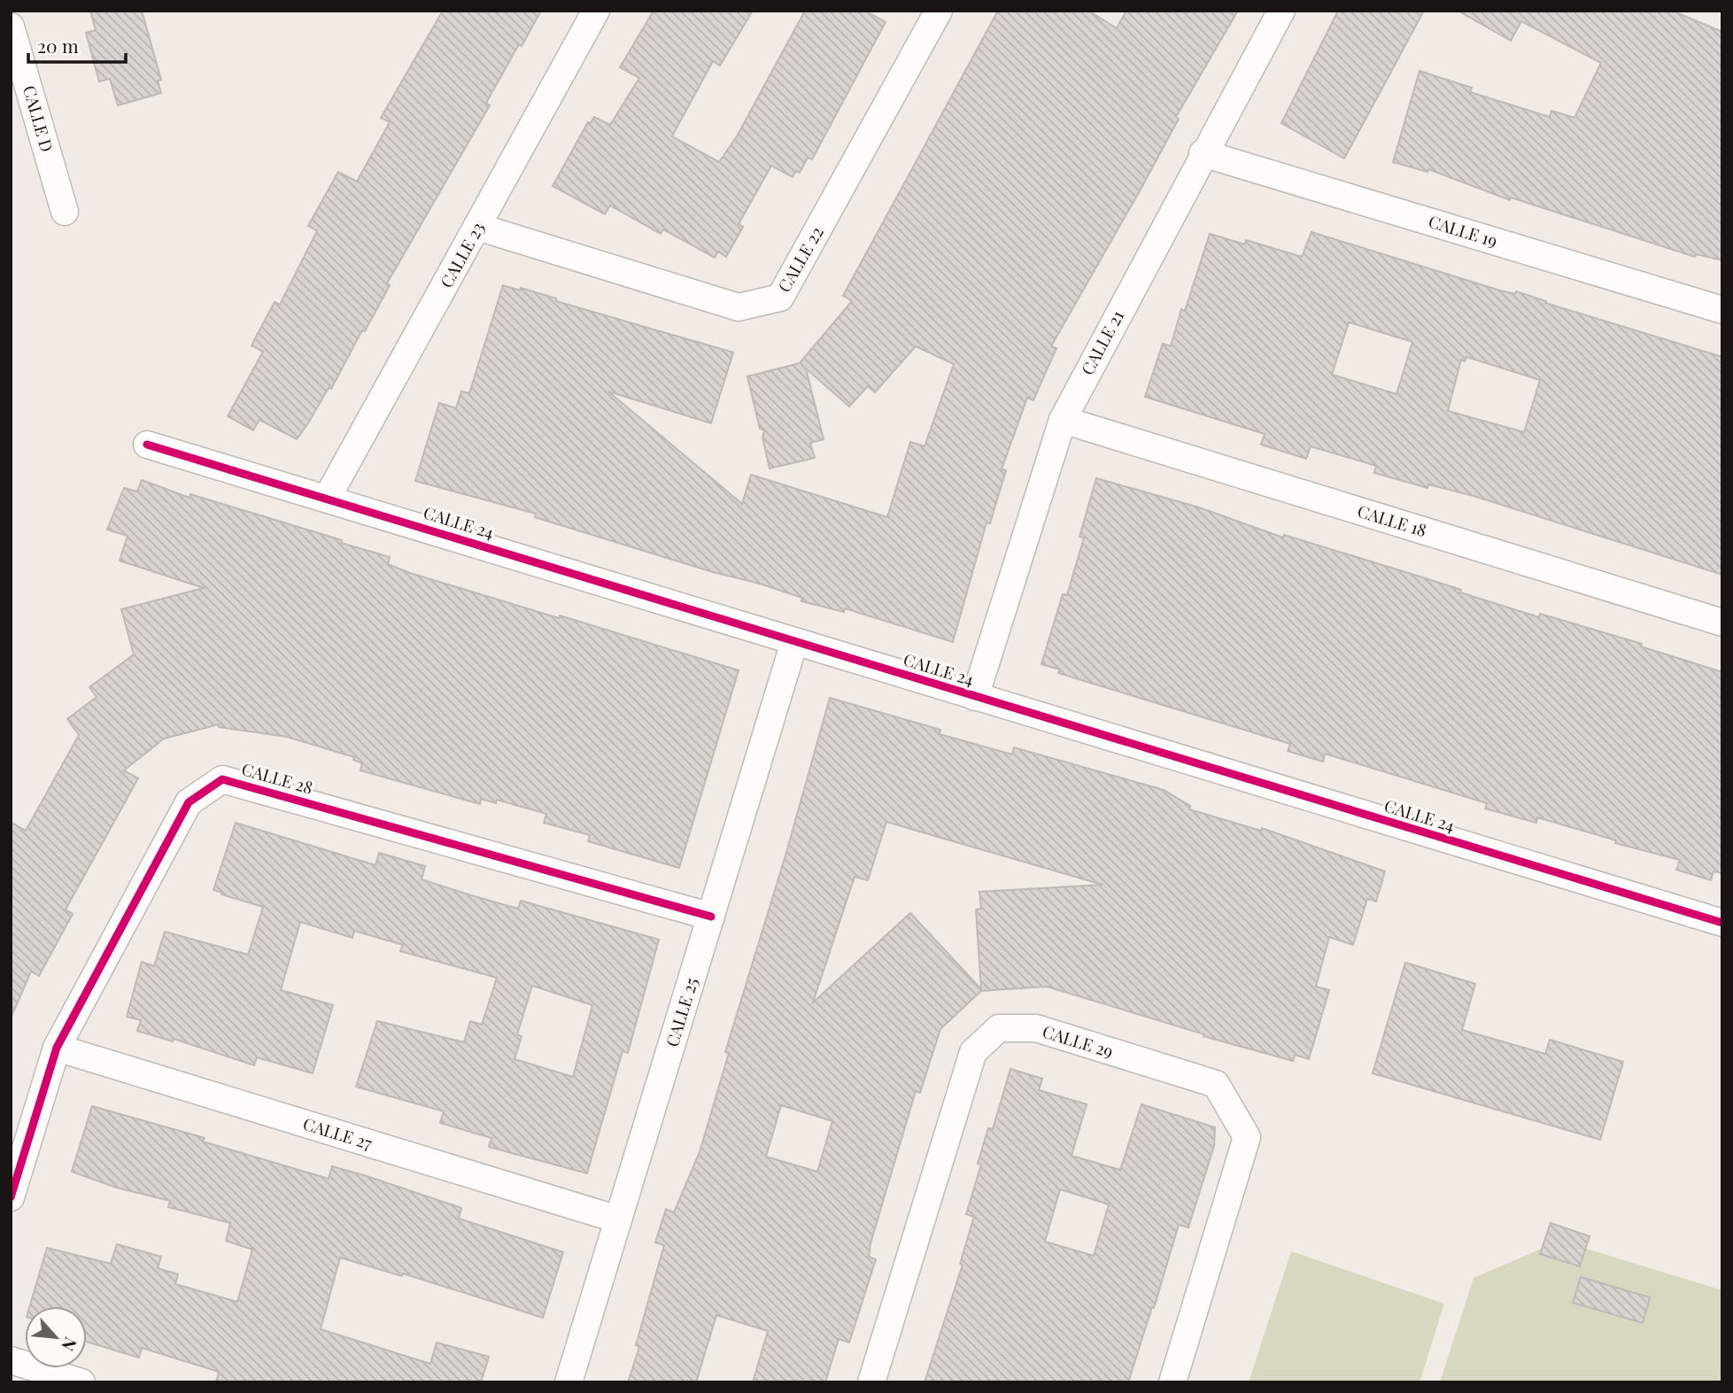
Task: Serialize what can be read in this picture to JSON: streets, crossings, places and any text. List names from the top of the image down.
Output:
{
  "streets": {
    "street": [
      "CALLE D",
      "CALLE 19",
      "CALLE 23",
      "CALLE 22",
      "CALLE 21",
      "CALLE 18",
      "CALLE 24",
      "CALLE 28",
      "CALLE 25",
      "CALLE 29",
      "CALLE 27"
    ]
  },
  "crossings": [
    ["CALLE 19", "CALLE 21"],
    ["CALLE 23", "CALLE 22"],
    ["CALLE 23", "CALLE 24"],
    ["CALLE 21", "CALLE 18"],
    ["CALLE 21", "CALLE 24"],
    ["CALLE 24", "CALLE 25"],
    ["CALLE 28", "CALLE 25"],
    ["CALLE 28", "CALLE 27"],
    ["CALLE 25", "CALLE 27"]
  ],
  "scale_bar": "20 m",
  "north": "bottom right"
}
